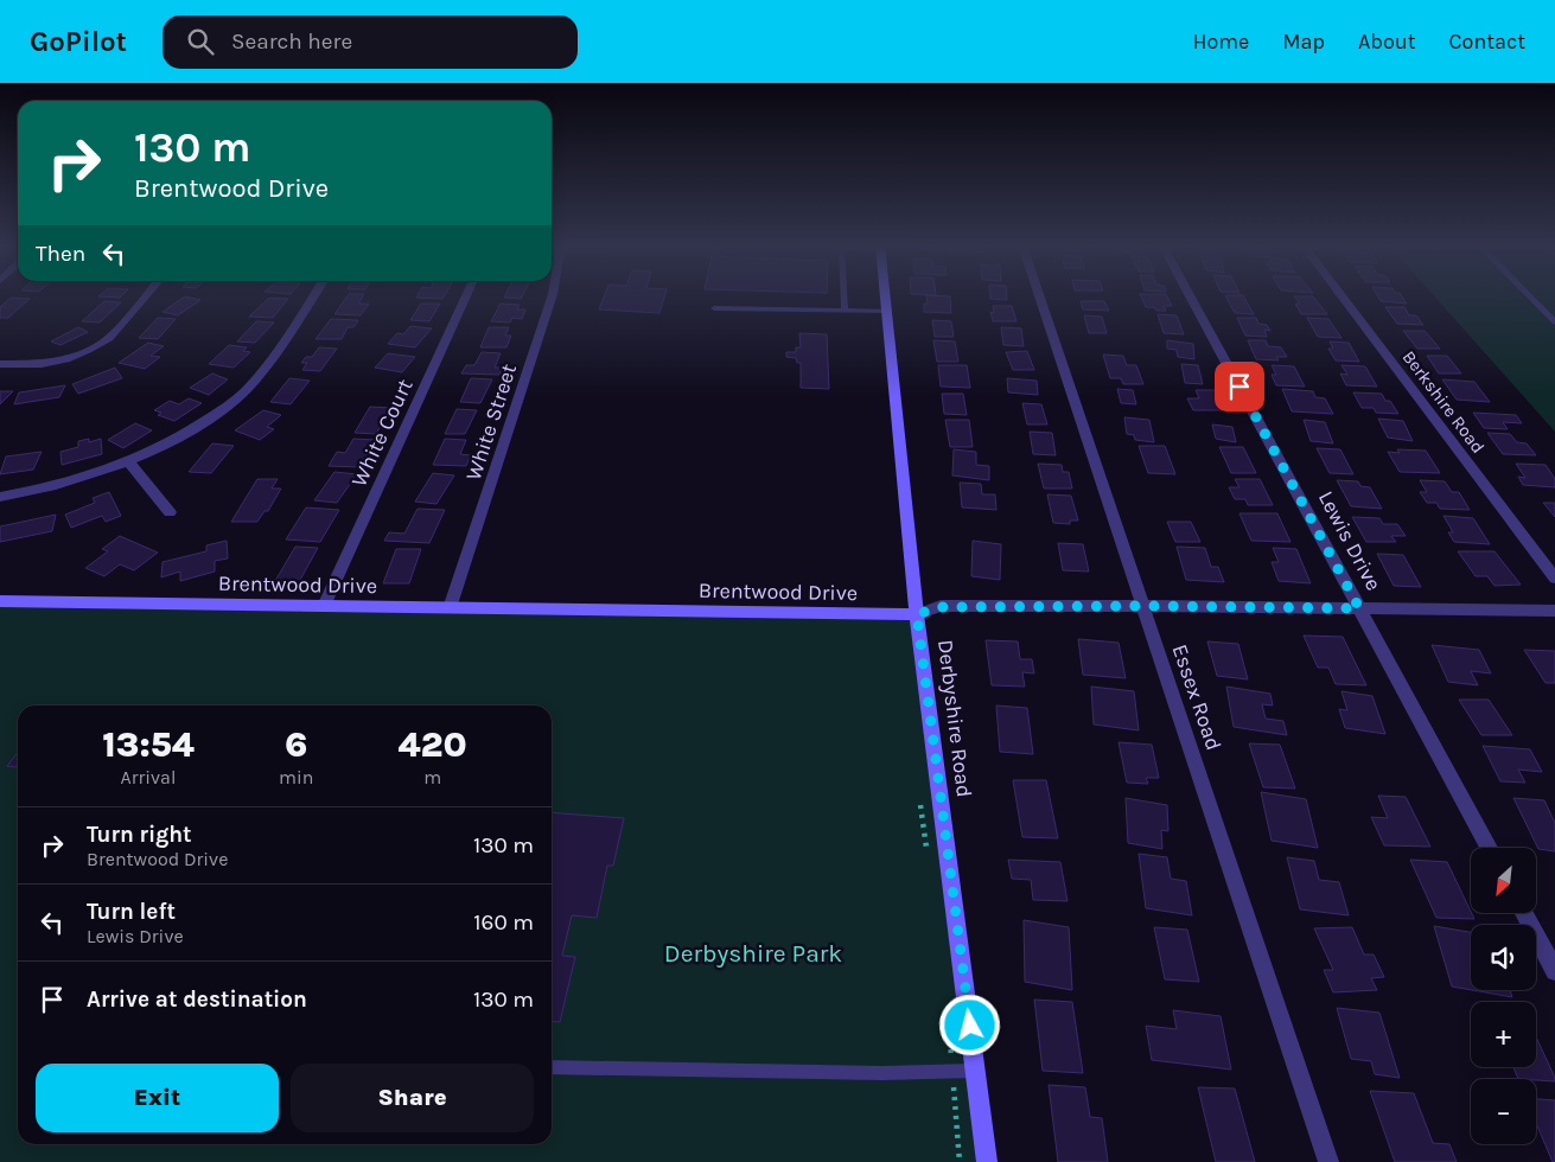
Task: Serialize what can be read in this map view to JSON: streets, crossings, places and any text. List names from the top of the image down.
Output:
{
  "streets": {
    "street": [
      "Berkshire Road",
      "White Street",
      "White Court",
      "Lewis Drive",
      "Brentwood Drive",
      "Essex Road",
      "Derbyshire Road"
    ]
  },
  "crossings": [
    ["White Street", "Brentwood Drive"],
    ["White Court", "Brentwood Drive"],
    ["Lewis Drive", "Brentwood Drive"],
    ["Brentwood Drive", "Essex Road"],
    ["Brentwood Drive", "Derbyshire Road"]
  ],
  "parks": ["Derbyshire Park"],
  "north": "bottom left",
  "page": {
    "header": "GoPilot",
    "search": "Search here",
    "nav": [
      "Home",
      "Map",
      "About",
      "Contact"
    ],
    "turn": ["130 m", "Brentwood Drive"],
    "then": "Then",
    "eta": [
      "13:54",
      "Arrival",
      "6",
      "min",
      "420",
      "m"
    ],
    "list": [
      {
        "name": "Turn right",
        "note": "Brentwood Drive",
        "value": "130 m"
      },
      {
        "name": "Turn left",
        "note": "Lewis Drive",
        "value": "160 m"
      },
      {
        "name": "Arrive at destination",
        "value": "130 m"
      }
    ],
    "map_buttons": ["+", "−"],
    "buttons": ["Exit", "Share"]
  }
}
